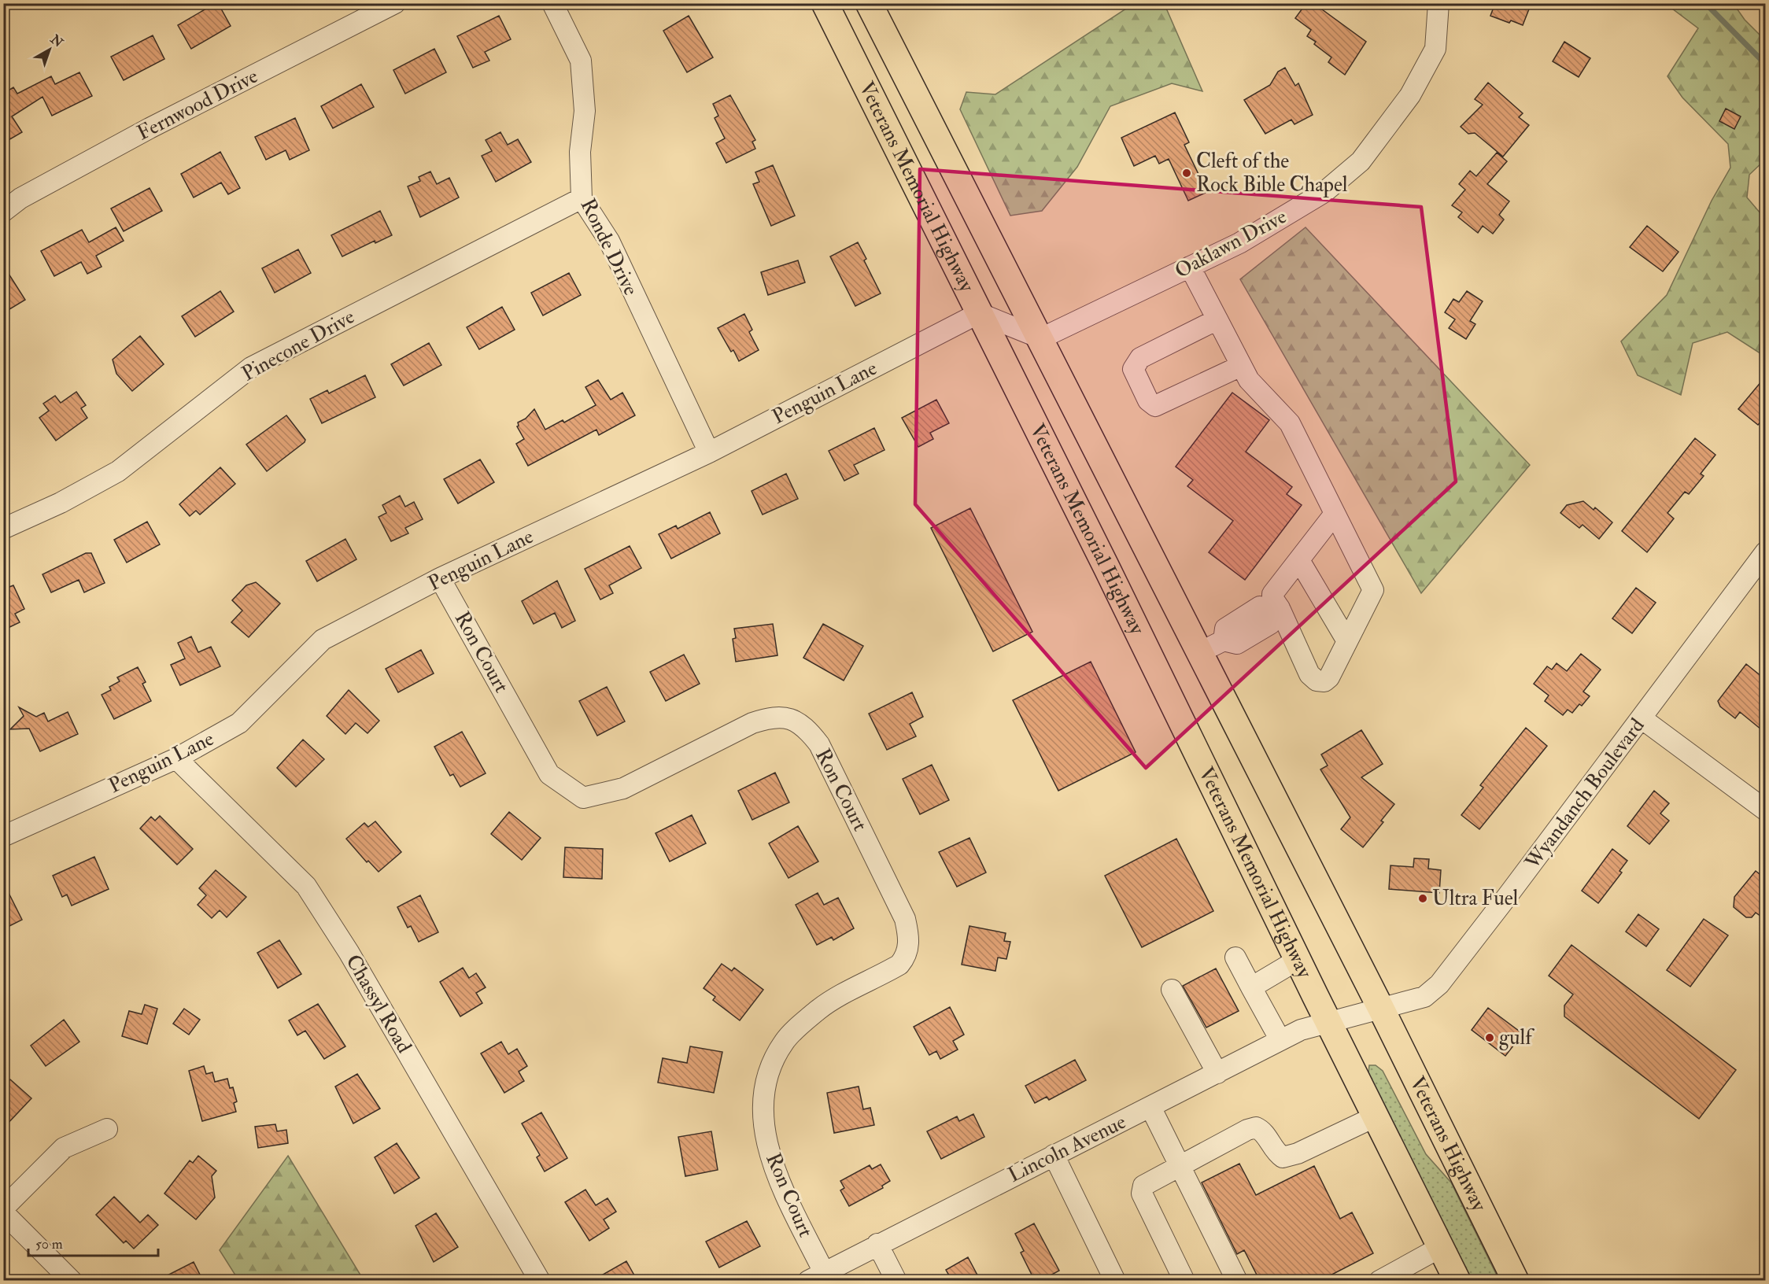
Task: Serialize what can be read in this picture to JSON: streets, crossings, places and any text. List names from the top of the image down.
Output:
{
  "streets": {
    "main road": ["Veterans Memorial Highway", "Veterans Highway"],
    "street": [
      "Fernwood Drive",
      "Oaklawn Drive",
      "Ronde Drive",
      "Pinecone Drive",
      "Penguin Lane",
      "Ron Court",
      "Wyandanch Boulevard",
      "Chassyl Road",
      "Lincoln Avenue"
    ]
  },
  "crossings": [
    ["Veterans Memorial Highway", "Oaklawn Drive"],
    ["Veterans Memorial Highway", "Penguin Lane"],
    ["Veterans Memorial Highway", "Wyandanch Boulevard"],
    ["Veterans Memorial Highway", "Veterans Highway"],
    ["Veterans Memorial Highway", "Lincoln Avenue"],
    ["Ronde Drive", "Pinecone Drive"],
    ["Ronde Drive", "Penguin Lane"],
    ["Penguin Lane", "Ron Court"],
    ["Penguin Lane", "Chassyl Road"],
    ["Ron Court", "Lincoln Avenue"],
    ["Wyandanch Boulevard", "Veterans Highway"],
    ["Wyandanch Boulevard", "Lincoln Avenue"]
  ],
  "places": ["Cleft of the Rock Bible Chapel", "Ultra Fuel", "gulf"],
  "scale_bar": "50 m",
  "north": "top right"
}
